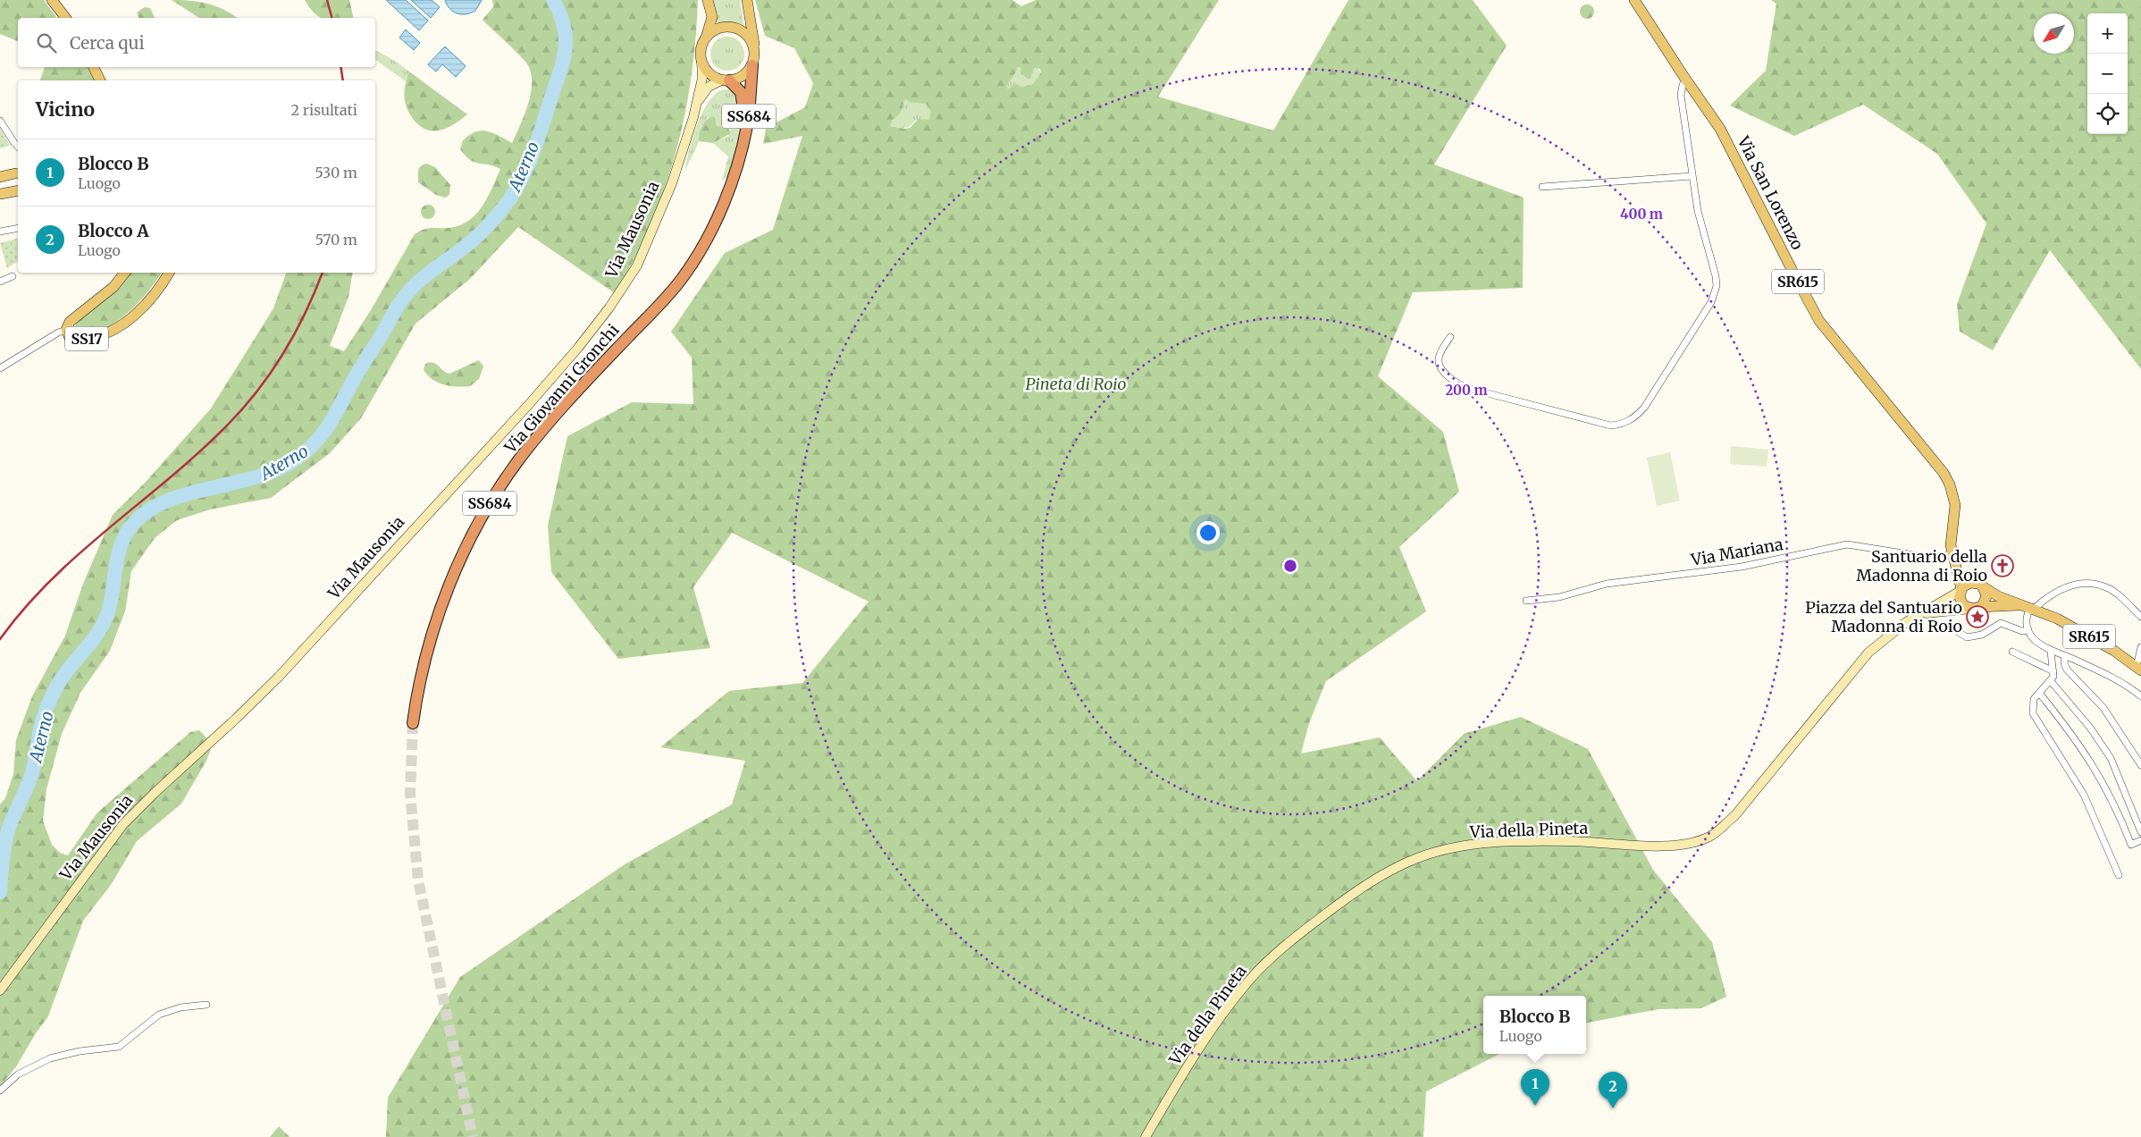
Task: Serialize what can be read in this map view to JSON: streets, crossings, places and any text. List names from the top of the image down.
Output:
{
  "streets": {
    "highway": ["SS684", "Via Giovanni Gronchi"],
    "main road": [
      "Via San Lorenzo",
      "Via Mausonia",
      "SR615",
      "SS17",
      "Via della Pineta"
    ],
    "street": ["Via Mariana"]
  },
  "crossings": [
    ["Via San Lorenzo", "SR615"],
    ["Via San Lorenzo", "Via Mariana"],
    ["Via San Lorenzo", "Via della Pineta"],
    ["Via Mausonia", "Via Giovanni Gronchi"],
    ["SR615", "Via Mariana"],
    ["SR615", "Via della Pineta"]
  ],
  "water": ["Aterno"],
  "parks": ["Pineta di Roio"],
  "places": {
    "church": ["Santuario della Madonna di Roio"],
    "place": ["Piazza del Santuario Madonna di Roio"]
  },
  "north": "bottom left",
  "page": {
    "map_buttons": ["+", "−"],
    "search": "Cerca qui",
    "heading": ["Vicino", "2 risultati"],
    "list": [
      {
        "mark": "1",
        "name": "Blocco B",
        "note": "Luogo",
        "value": "530 m"
      },
      {
        "mark": "2",
        "name": "Blocco A",
        "note": "Luogo",
        "value": "570 m"
      }
    ],
    "popup": ["Blocco B", "Luogo"],
    "pins": ["1", "2"]
  },
  "rings": ["400 m", "200 m"]
}
